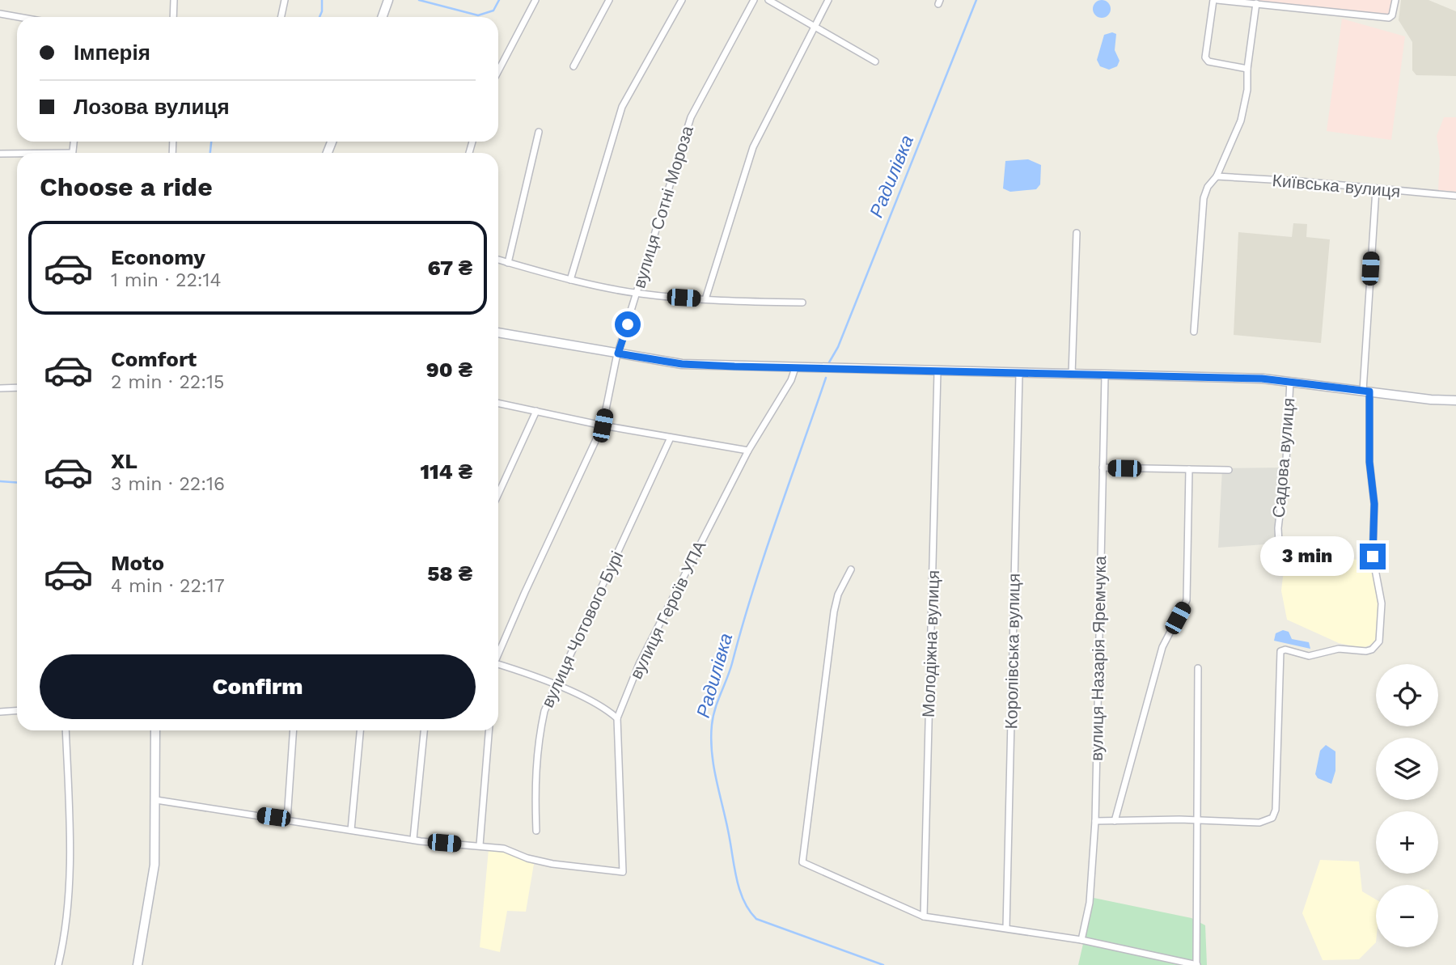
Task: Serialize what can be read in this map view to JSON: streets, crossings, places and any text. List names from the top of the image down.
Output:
{
  "streets": {
    "street": [
      "Київська вулиця",
      "вулиця Сотні Мороза",
      "Садова вулиця",
      "вулиця Героїв УПА",
      "вулиця Чотового Бурі",
      "Молодіжна вулиця",
      "Королівська вулиця",
      "вулиця Назарія Яремчука"
    ]
  },
  "water": ["Радилівка"],
  "page": {
    "banner": ["Імперія", "Лозова вулиця"],
    "heading": "Choose a ride",
    "list": [
      {
        "name": "Economy",
        "note": "1 min · 22:14",
        "value": "67 ₴"
      },
      {
        "name": "Comfort",
        "note": "2 min · 22:15",
        "value": "90 ₴"
      },
      {
        "name": "XL",
        "note": "3 min · 22:16",
        "value": "114 ₴"
      },
      {
        "name": "Moto",
        "note": "4 min · 22:17",
        "value": "58 ₴"
      }
    ],
    "bubble": "3 min",
    "buttons": "Confirm",
    "map_buttons": ["+", "−"]
  }
}
